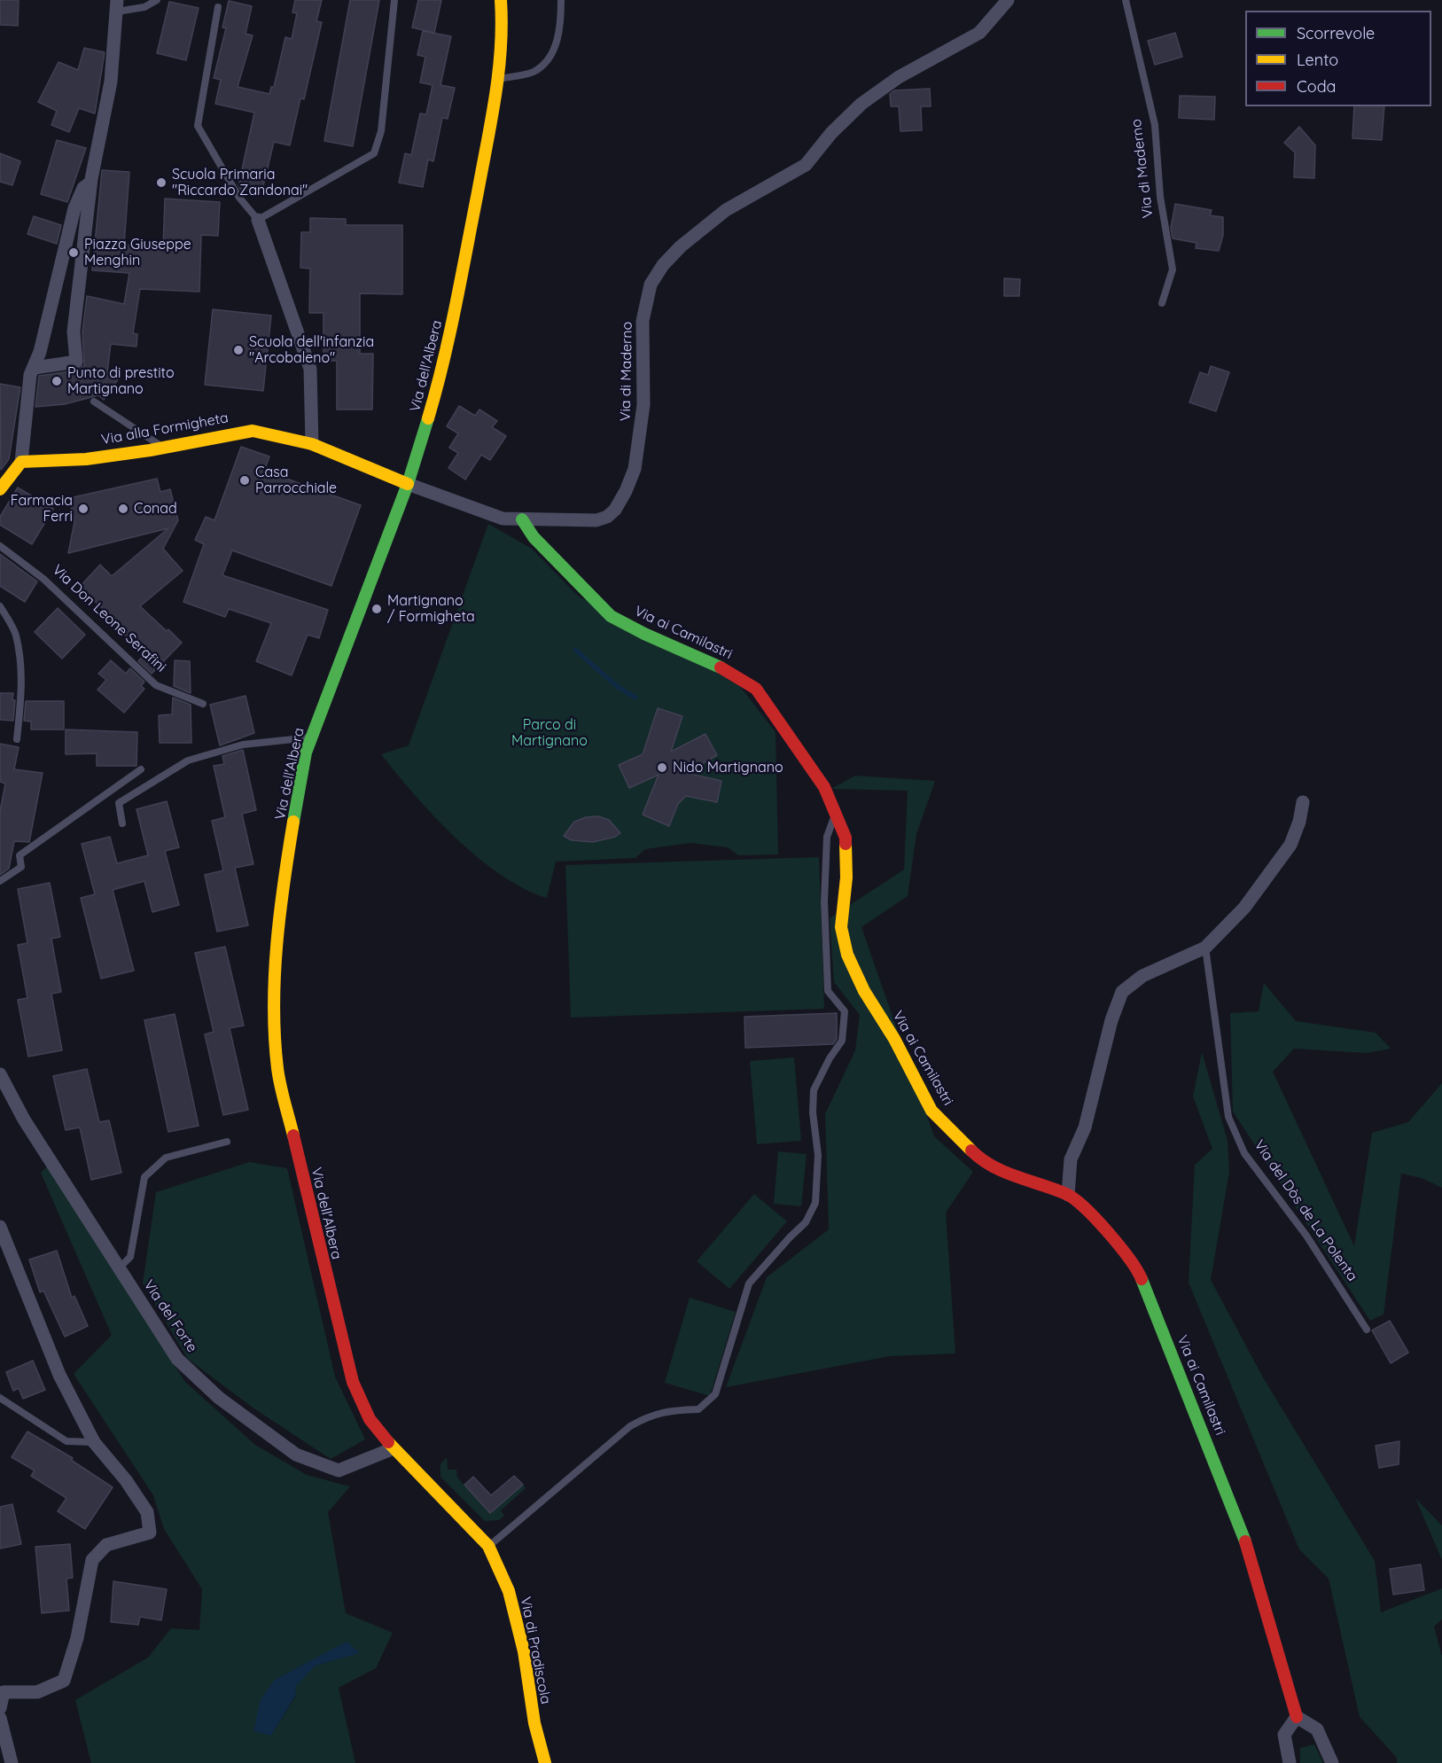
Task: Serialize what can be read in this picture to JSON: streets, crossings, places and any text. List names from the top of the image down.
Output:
{
  "streets": {
    "street": [
      "Via di Maderno",
      "Via dell'Albera",
      "Via alla Formigheta",
      "Via ai Camilastri",
      "Via del Forte",
      "Via di Pradiscola"
    ],
    "lane": ["Via Don Leone Serafini", "Via del Dòs de La Polenta"]
  },
  "crossings": [
    ["Via di Maderno", "Via dell'Albera"],
    ["Via di Maderno", "Via alla Formigheta"],
    ["Via di Maderno", "Via ai Camilastri"],
    ["Via dell'Albera", "Via alla Formigheta"],
    ["Via dell'Albera", "Via del Forte"],
    ["Via dell'Albera", "Via di Pradiscola"],
    ["Via del Forte", "Via di Pradiscola"]
  ],
  "parks": ["Parco di Martignano"],
  "places": [
    "Scuola Primaria \"Riccardo Zandonai\"",
    "Piazza Giuseppe Menghin",
    "Scuola dell'infanzia \"Arcobaleno\"",
    "Punto di prestito Martignano",
    "Casa Parrocchiale",
    "Farmacia Ferri",
    "Conad",
    "Martignano / Formigheta",
    "Nido Martignano"
  ],
  "legend": ["Scorrevole", "Lento", "Coda"]
}
